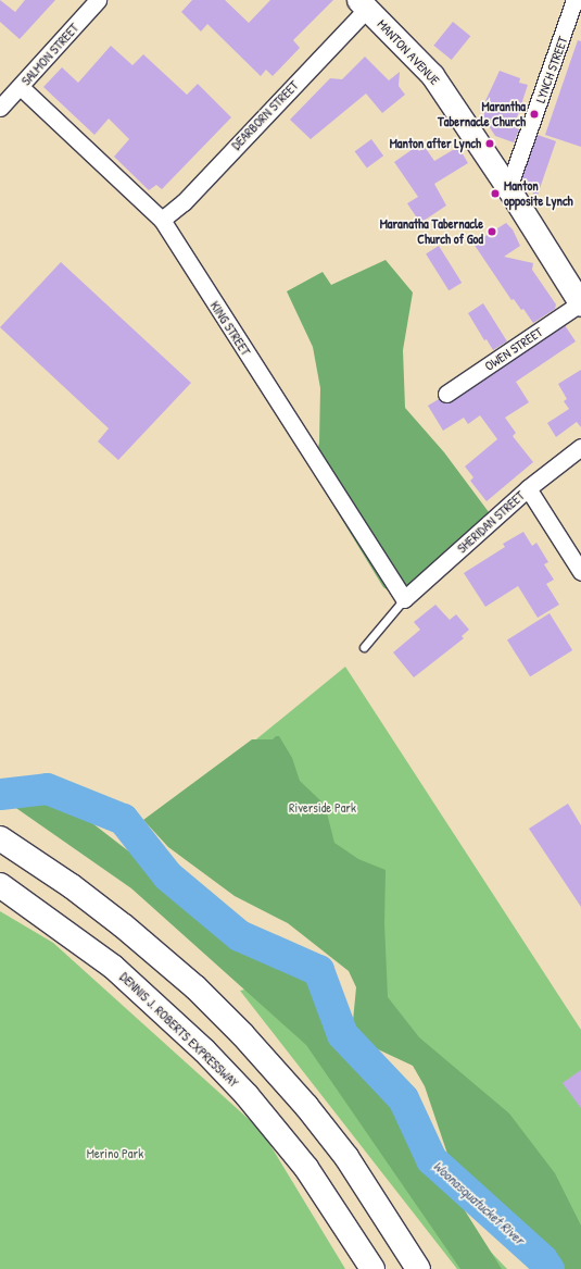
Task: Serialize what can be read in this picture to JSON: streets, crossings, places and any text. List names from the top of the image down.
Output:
{
  "streets": {
    "highway": ["DENNIS J. ROBERTS EXPRESSWAY"],
    "main road": ["MANTON AVENUE"],
    "street": [
      "SALMON STREET",
      "LYNCH STREET",
      "DEARBORN STREET",
      "KING STREET",
      "OWEN STREET",
      "SHERIDAN STREET"
    ]
  },
  "crossings": [
    ["MANTON AVENUE", "LYNCH STREET"],
    ["MANTON AVENUE", "DEARBORN STREET"],
    ["MANTON AVENUE", "OWEN STREET"],
    ["SALMON STREET", "KING STREET"],
    ["DEARBORN STREET", "KING STREET"],
    ["KING STREET", "SHERIDAN STREET"]
  ],
  "water": ["Woonasquatucket River"],
  "parks": ["Riverside Park", "Merino Park"],
  "places": [
    "Marantha Tabernacle Church",
    "Manton after Lynch",
    "Manton opposite Lynch",
    "Maranatha Tabernacle Church of God"
  ]
}
